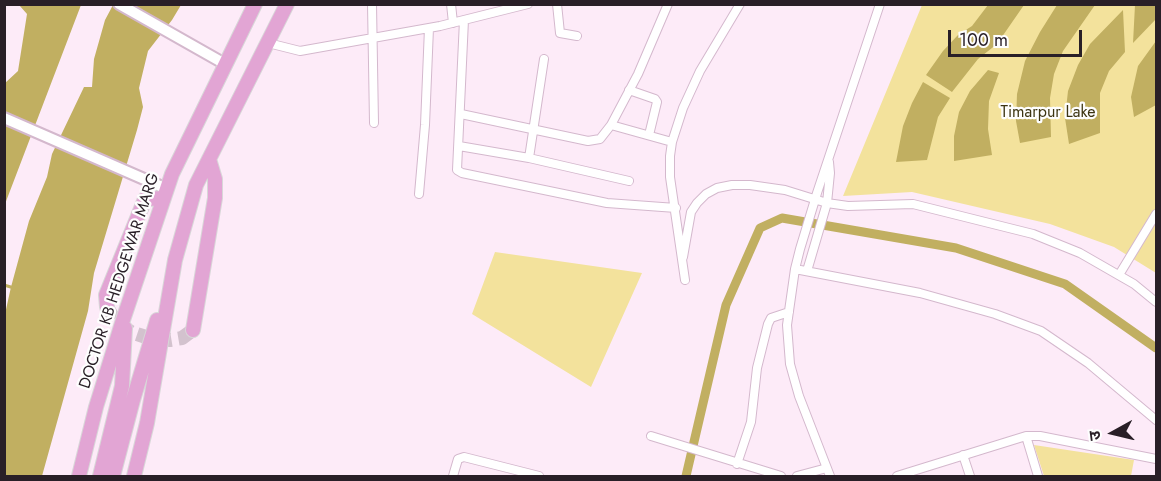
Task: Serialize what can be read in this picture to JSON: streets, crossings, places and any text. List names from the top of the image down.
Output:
{
  "streets": {
    "highway": ["DOCTOR KB HEDGEWAR MARG"]
  },
  "parks": ["Timarpur Lake"],
  "scale_bar": "100 m",
  "north": "left"
}
